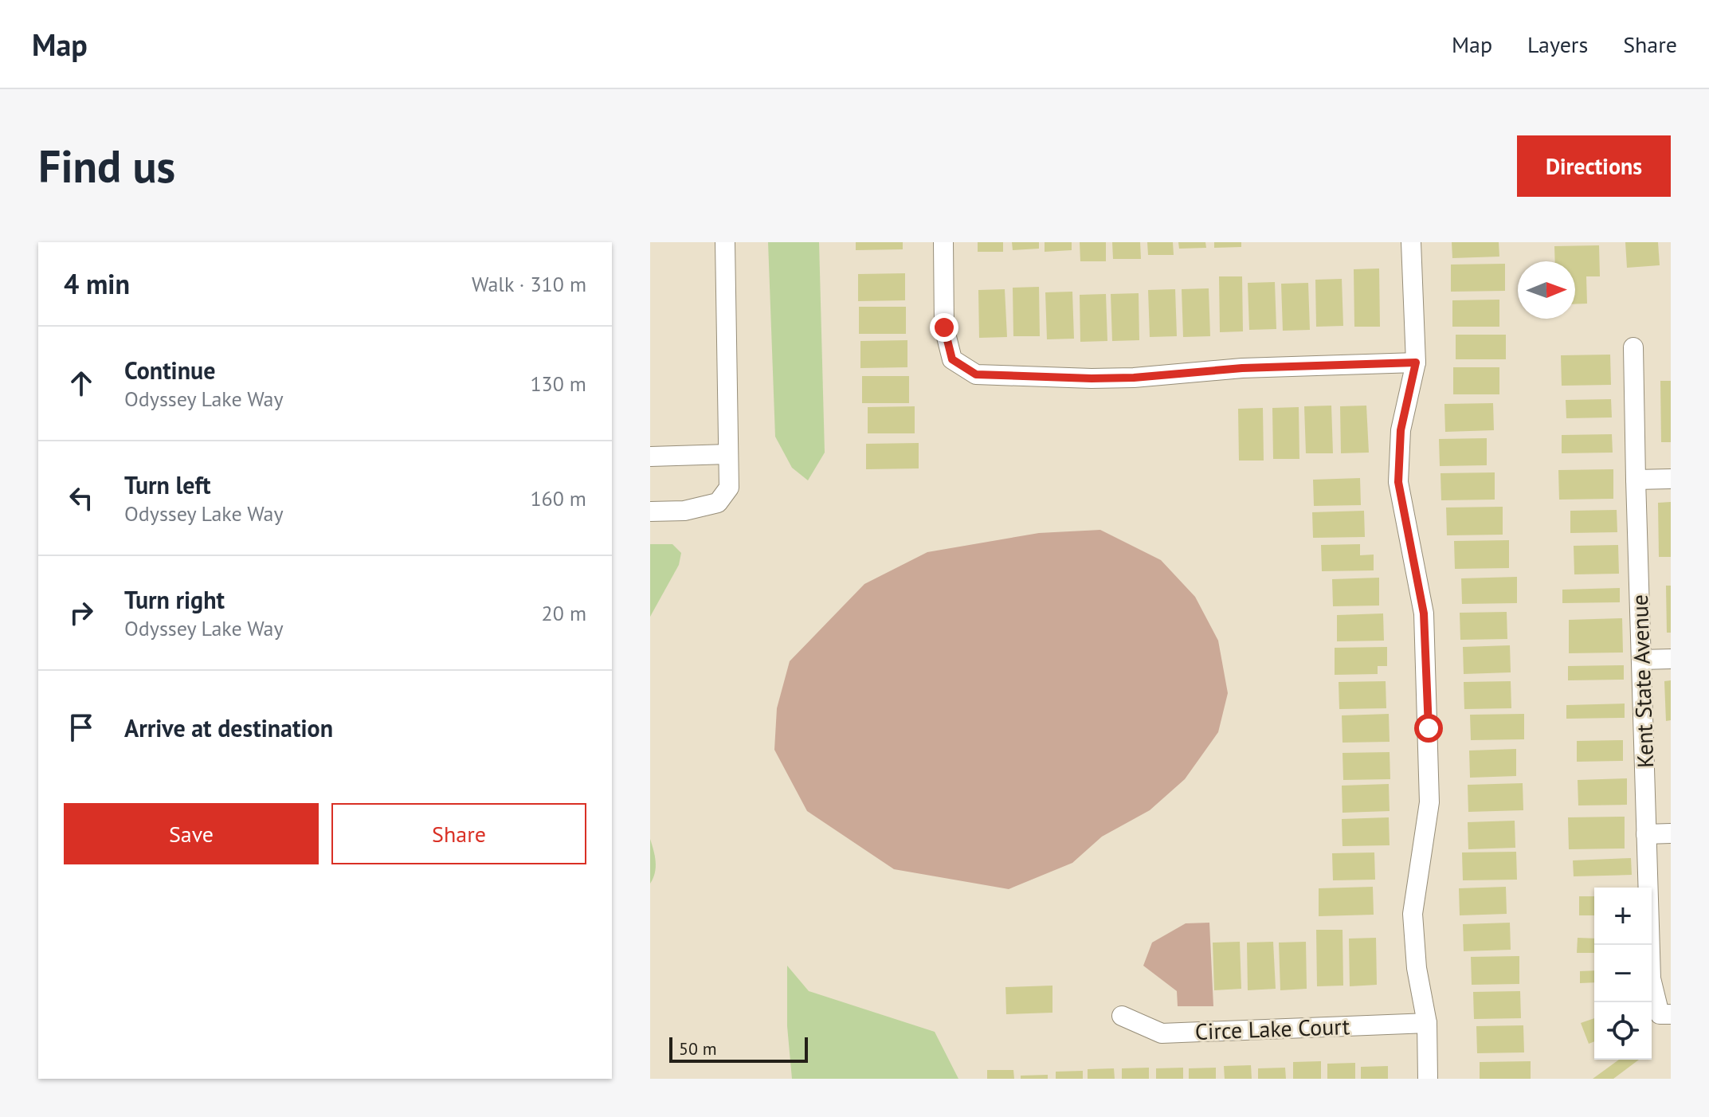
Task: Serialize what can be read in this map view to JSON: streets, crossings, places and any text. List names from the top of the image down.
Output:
{
  "streets": {
    "street": ["Kent State Avenue", "Circe Lake Court"]
  },
  "scale_bar": "50 m",
  "north": "right",
  "page": {
    "header": "Map",
    "nav": ["Map", "Layers", "Share"],
    "buttons": [
      "Directions",
      ["Save", "Share"]
    ],
    "title": "Find us",
    "heading": ["4 min", "Walk · 310 m"],
    "list": [
      ["Continue", "Odyssey Lake Way", "130 m"],
      ["Turn left", "Odyssey Lake Way", "160 m"],
      ["Turn right", "Odyssey Lake Way", "20 m"],
      "Arrive at destination"
    ],
    "map_buttons": ["+", "−"],
    "scale": "50 m"
  }
}
